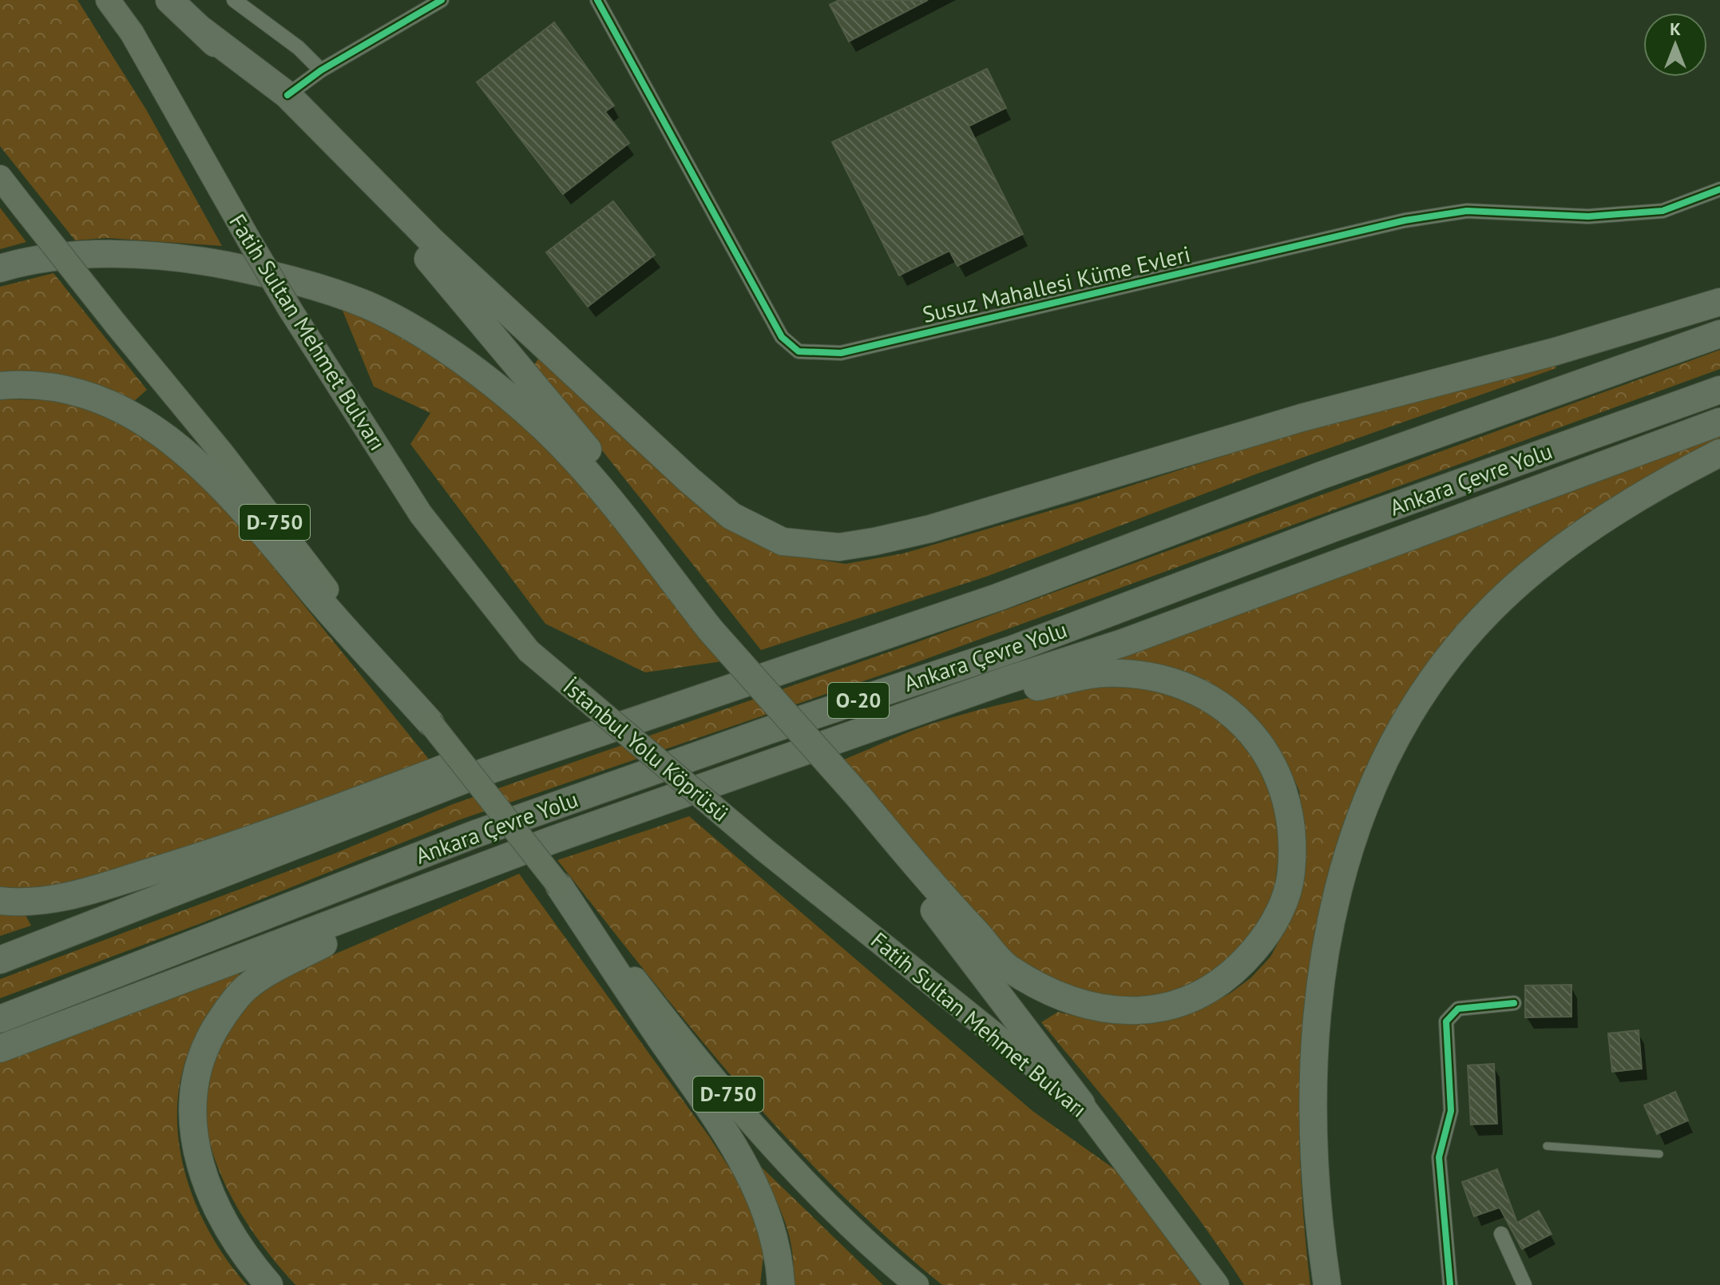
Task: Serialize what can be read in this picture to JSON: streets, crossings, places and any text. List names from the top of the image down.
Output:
{
  "streets": {
    "highway": [
      "Fatih Sultan Mehmet Bulvarı",
      "Ankara Çevre Yolu",
      "D-750",
      "O-20",
      "İstanbul Yolu Köprüsü"
    ],
    "street": ["Susuz Mahallesi Küme Evleri"]
  },
  "crossings": [
    ["Fatih Sultan Mehmet Bulvarı", "İstanbul Yolu Köprüsü"]
  ],
  "north": "top"
}
